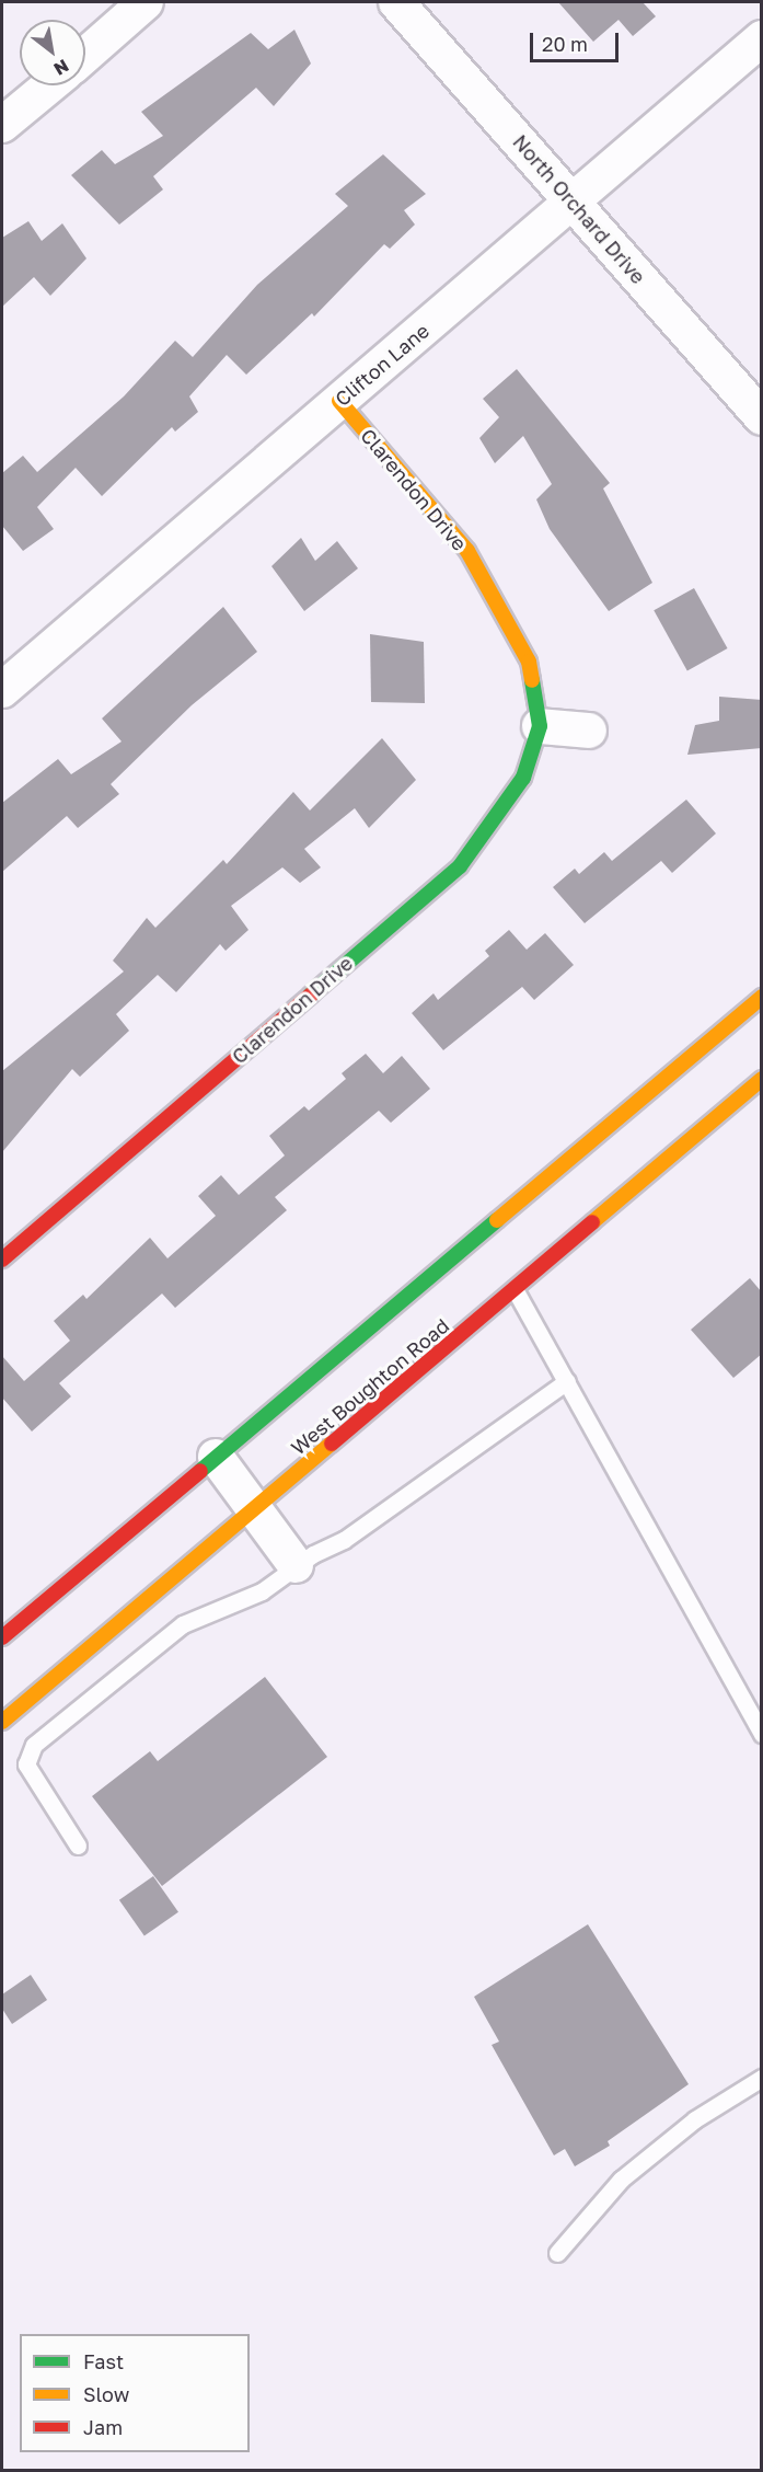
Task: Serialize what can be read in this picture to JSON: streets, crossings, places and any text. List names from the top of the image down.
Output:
{
  "streets": {
    "main road": ["Clarendon Drive", "West Boughton Road"],
    "street": ["North Orchard Drive", "Clifton Lane"]
  },
  "crossings": [
    ["North Orchard Drive", "Clifton Lane"],
    ["Clifton Lane", "Clarendon Drive"]
  ],
  "legend": ["Fast", "Slow", "Jam"],
  "scale_bar": "20 m",
  "north": "bottom right"
}
